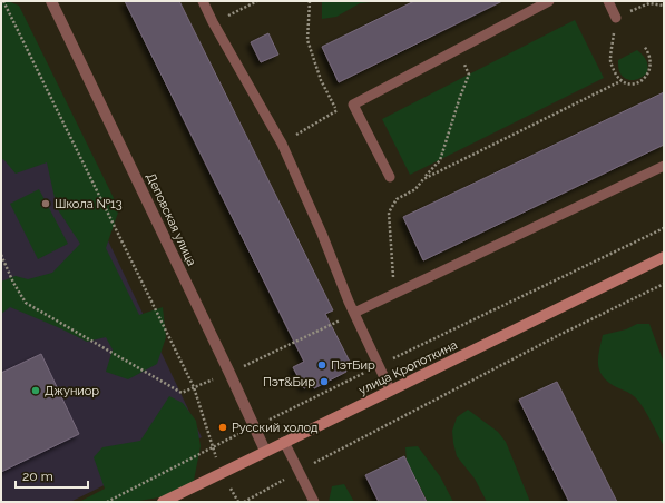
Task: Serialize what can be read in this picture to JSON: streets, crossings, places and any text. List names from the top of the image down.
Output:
{
  "streets": {
    "main road": ["улица Кропоткина"],
    "street": ["Деповская улица"]
  },
  "crossings": [
    ["Деповская улица", "улица Кропоткина"]
  ],
  "places": [
    "Школа №13",
    "ПэтБир",
    "Пэт&Бир",
    "Джуниор",
    "Русский холод"
  ],
  "scale_bar": "20 m"
}
